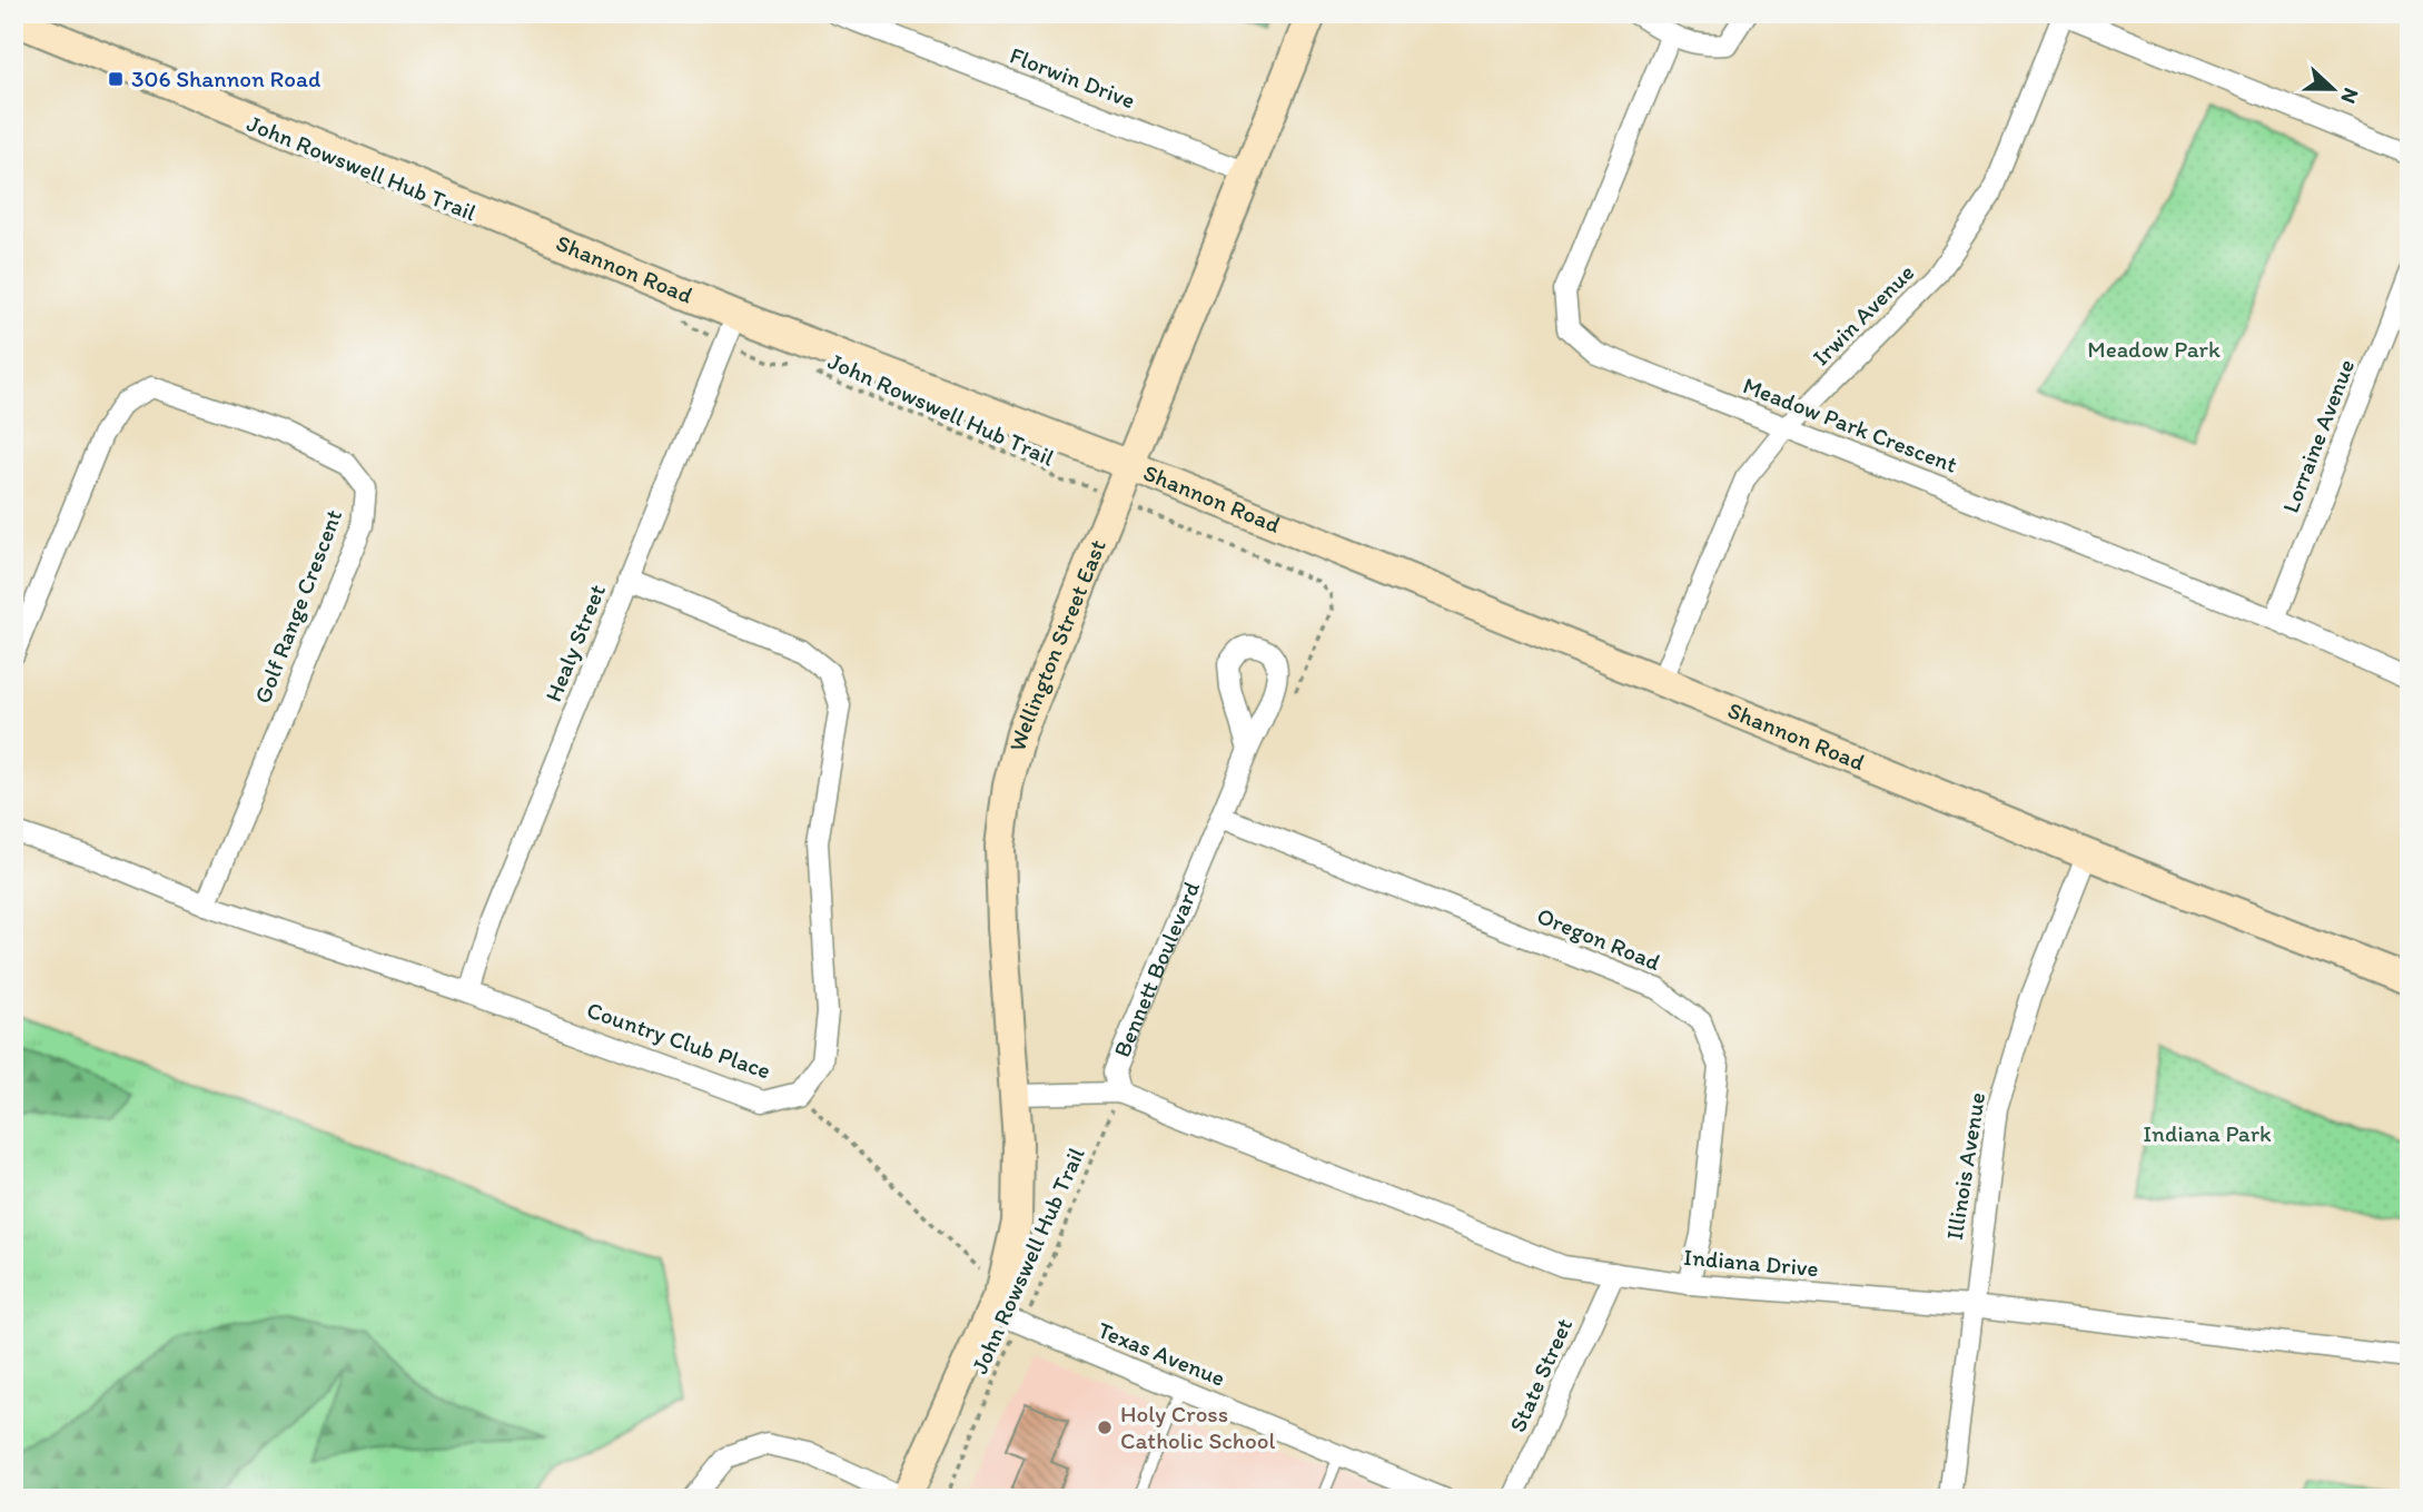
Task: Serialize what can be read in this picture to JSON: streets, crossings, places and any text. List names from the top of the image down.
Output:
{
  "streets": {
    "street": [
      "Florwin Drive",
      "Shannon Road",
      "Irwin Avenue",
      "Meadow Park Crescent",
      "Lorraine Avenue",
      "Golf Range Crescent",
      "Healy Street",
      "Wellington Street East",
      "Oregon Road",
      "Bennett Boulevard",
      "Country Club Place",
      "Illinois Avenue",
      "Indiana Drive",
      "Texas Avenue",
      "State Street"
    ],
    "path": ["John Rowswell Hub Trail"]
  },
  "crossings": [
    ["Florwin Drive", "Wellington Street East"],
    ["John Rowswell Hub Trail", "Healy Street"],
    ["John Rowswell Hub Trail", "Wellington Street East"],
    ["John Rowswell Hub Trail", "Bennett Boulevard"],
    ["John Rowswell Hub Trail", "Indiana Drive"],
    ["John Rowswell Hub Trail", "Texas Avenue"],
    ["Shannon Road", "Irwin Avenue"],
    ["Shannon Road", "Healy Street"],
    ["Shannon Road", "Wellington Street East"],
    ["Shannon Road", "Illinois Avenue"],
    ["Irwin Avenue", "Meadow Park Crescent"],
    ["Meadow Park Crescent", "Lorraine Avenue"],
    ["Golf Range Crescent", "Country Club Place"],
    ["Healy Street", "Country Club Place"],
    ["Wellington Street East", "Bennett Boulevard"],
    ["Wellington Street East", "Texas Avenue"],
    ["Oregon Road", "Bennett Boulevard"],
    ["Oregon Road", "Indiana Drive"],
    ["Bennett Boulevard", "Indiana Drive"],
    ["Illinois Avenue", "Indiana Drive"],
    ["Indiana Drive", "State Street"]
  ],
  "parks": ["Meadow Park", "Indiana Park"],
  "places": {
    "transit": ["306 Shannon Road"],
    "other": ["Holy Cross Catholic School"]
  },
  "north": "right"
}
